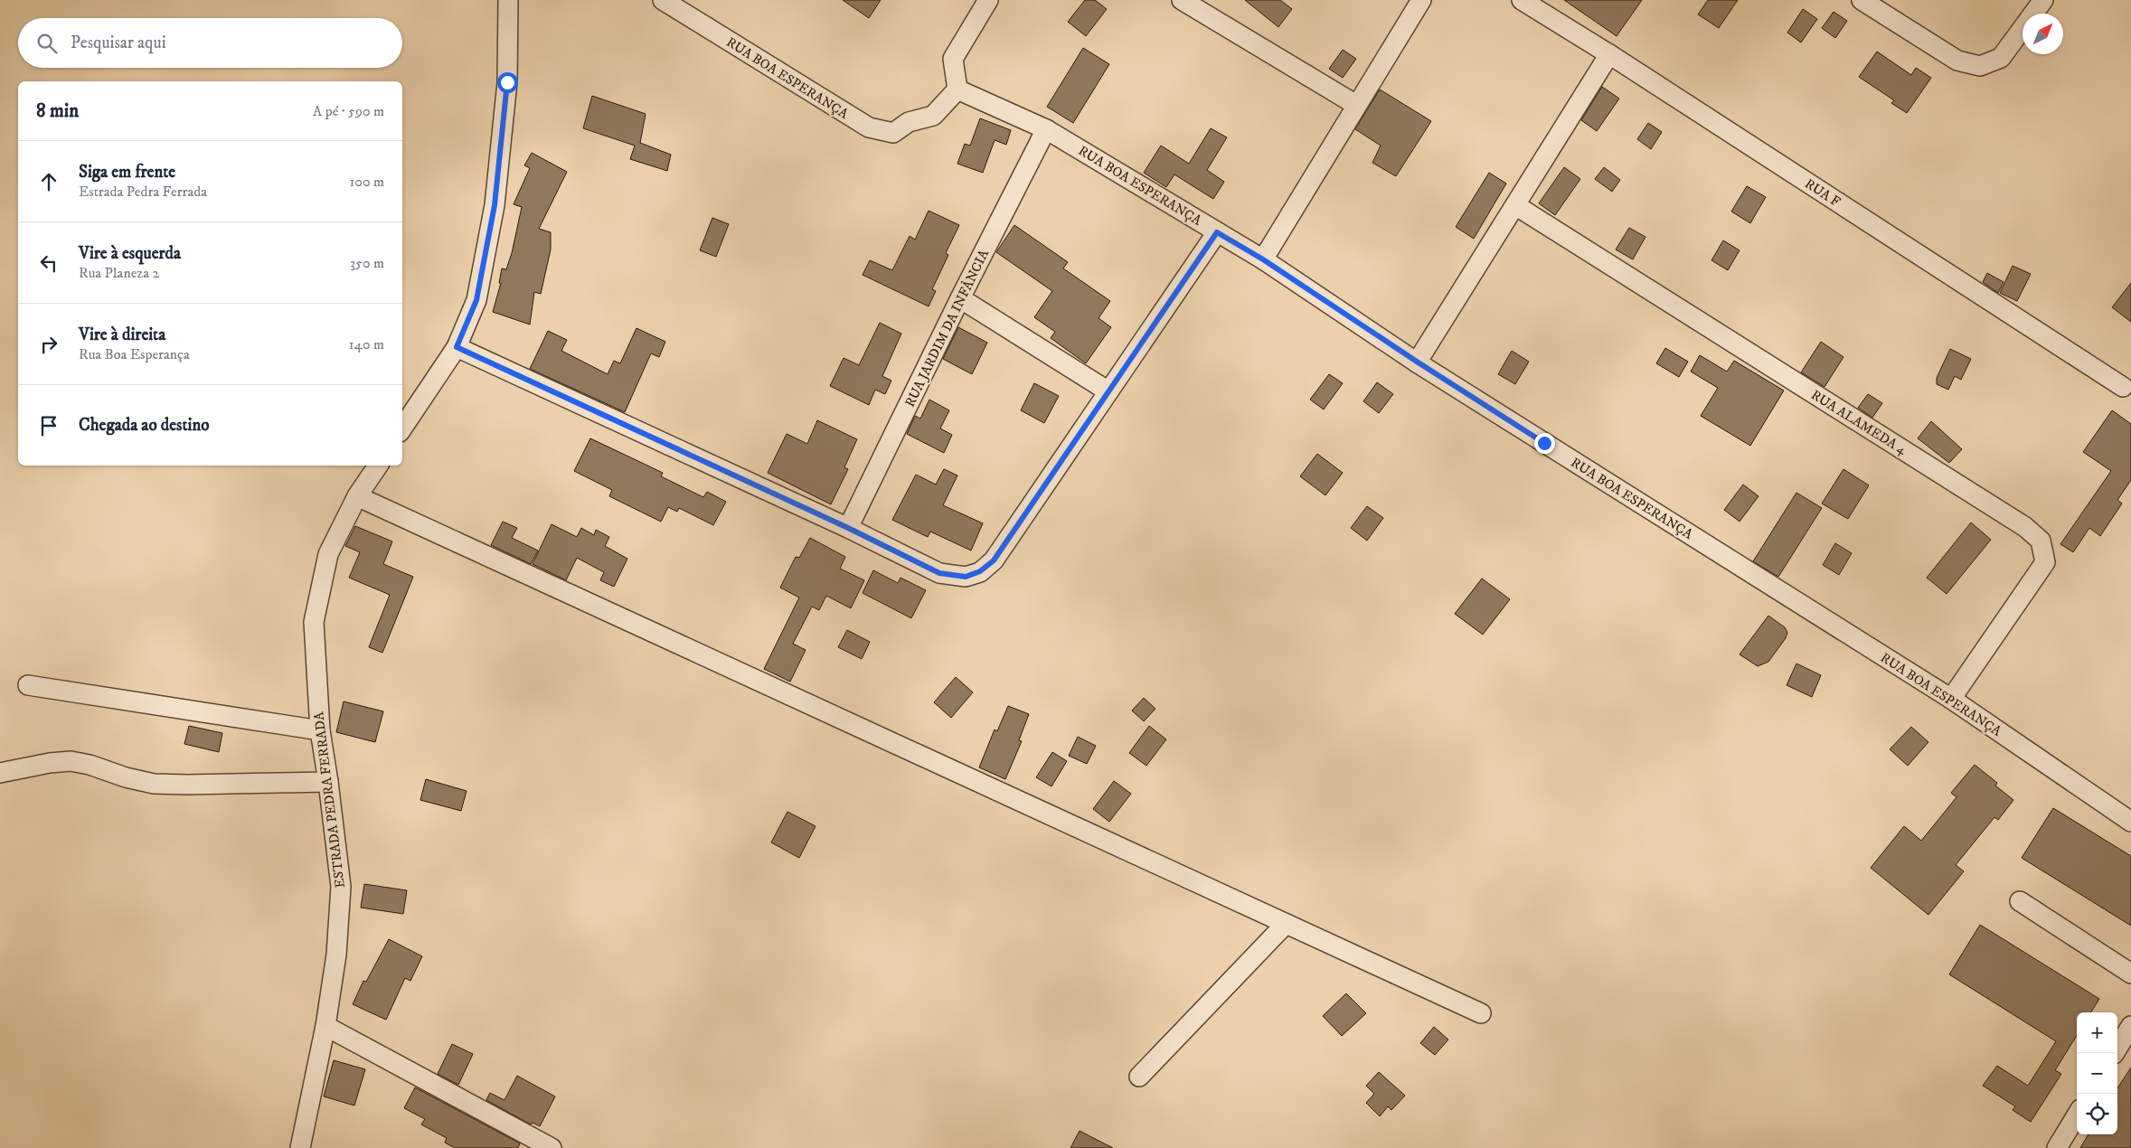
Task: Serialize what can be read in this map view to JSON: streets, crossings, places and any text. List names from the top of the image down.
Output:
{
  "streets": {
    "street": [
      "RUA BOA ESPERANÇA",
      "RUA F",
      "RUA JARDIM DA INFÂNCIA",
      "RUA ALAMEDA 4",
      "ESTRADA PEDRA FERRADA"
    ]
  },
  "crossings": [
    ["RUA BOA ESPERANÇA", "RUA JARDIM DA INFÂNCIA"],
    ["RUA BOA ESPERANÇA", "RUA ALAMEDA 4"]
  ],
  "north": "top right",
  "page": {
    "search": "Pesquisar aqui",
    "heading": ["8 min", "A pé · 590 m"],
    "list": [
      ["Siga em frente", "Estrada Pedra Ferrada", "100 m"],
      ["Vire à esquerda", "Rua Planeza 2", "350 m"],
      ["Vire à direita", "Rua Boa Esperança", "140 m"],
      "Chegada ao destino"
    ],
    "map_buttons": ["+", "−"]
  }
}
